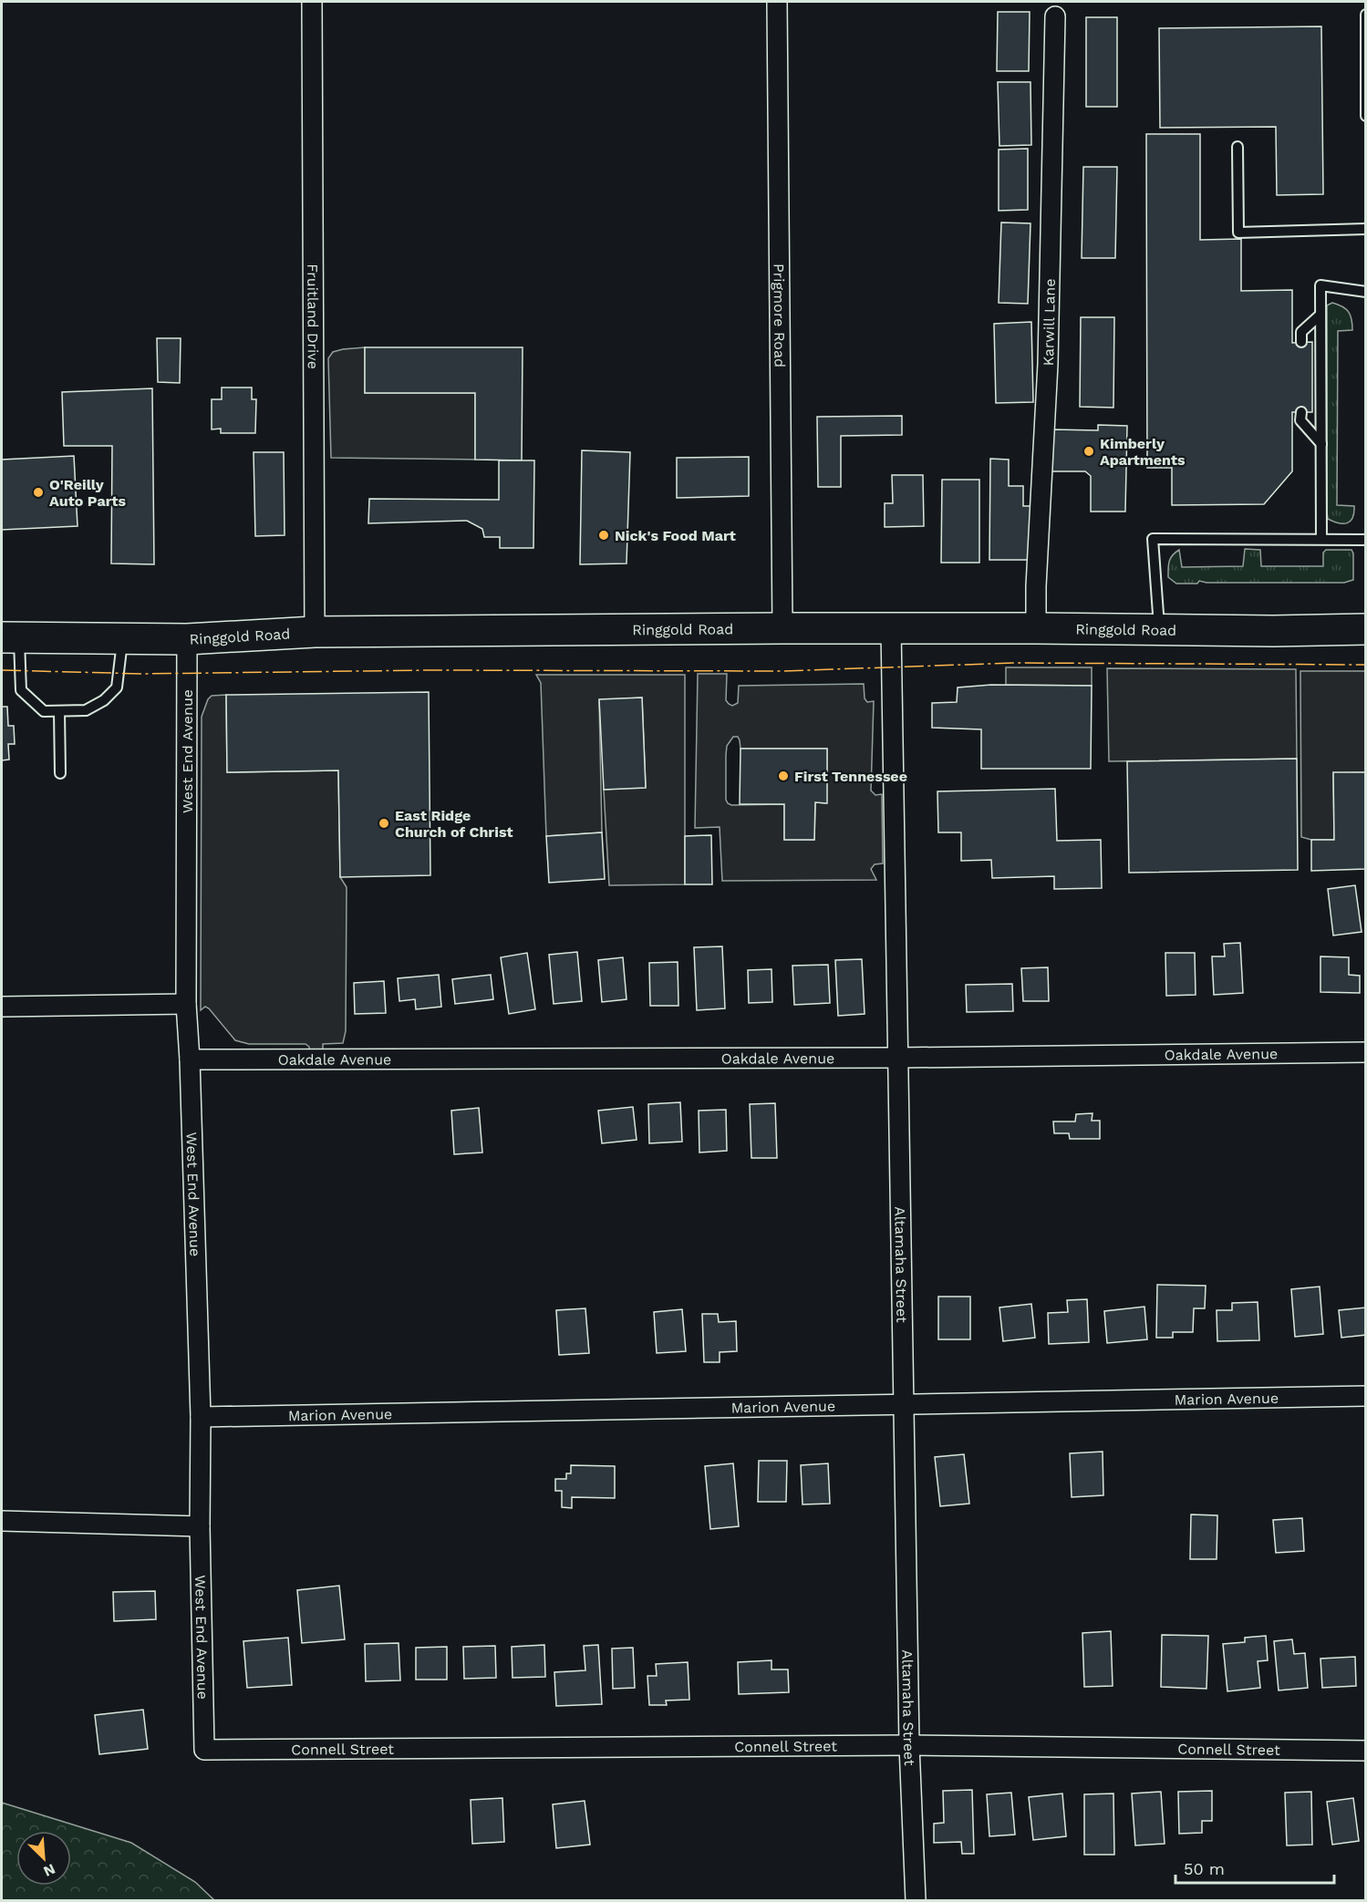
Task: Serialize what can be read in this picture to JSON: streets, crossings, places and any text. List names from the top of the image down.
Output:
{
  "streets": {
    "main road": ["Ringgold Road"],
    "street": [
      "Prigmore Road",
      "Fruitland Drive",
      "Karwill Lane",
      "West End Avenue",
      "Oakdale Avenue",
      "Altamaha Street",
      "Marion Avenue",
      "Connell Street"
    ]
  },
  "crossings": [
    ["Prigmore Road", "Ringgold Road"],
    ["Fruitland Drive", "Ringgold Road"],
    ["Karwill Lane", "Ringgold Road"],
    ["Ringgold Road", "West End Avenue"],
    ["Ringgold Road", "Altamaha Street"],
    ["West End Avenue", "Oakdale Avenue"],
    ["West End Avenue", "Marion Avenue"],
    ["West End Avenue", "Connell Street"],
    ["Oakdale Avenue", "Altamaha Street"],
    ["Altamaha Street", "Marion Avenue"],
    ["Altamaha Street", "Connell Street"]
  ],
  "places": [
    "Kimberly Apartments",
    "O'Reilly Auto Parts",
    "Nick's Food Mart",
    "First Tennessee",
    "East Ridge Church of Christ"
  ],
  "scale_bar": "50 m",
  "north": "bottom right"
}
